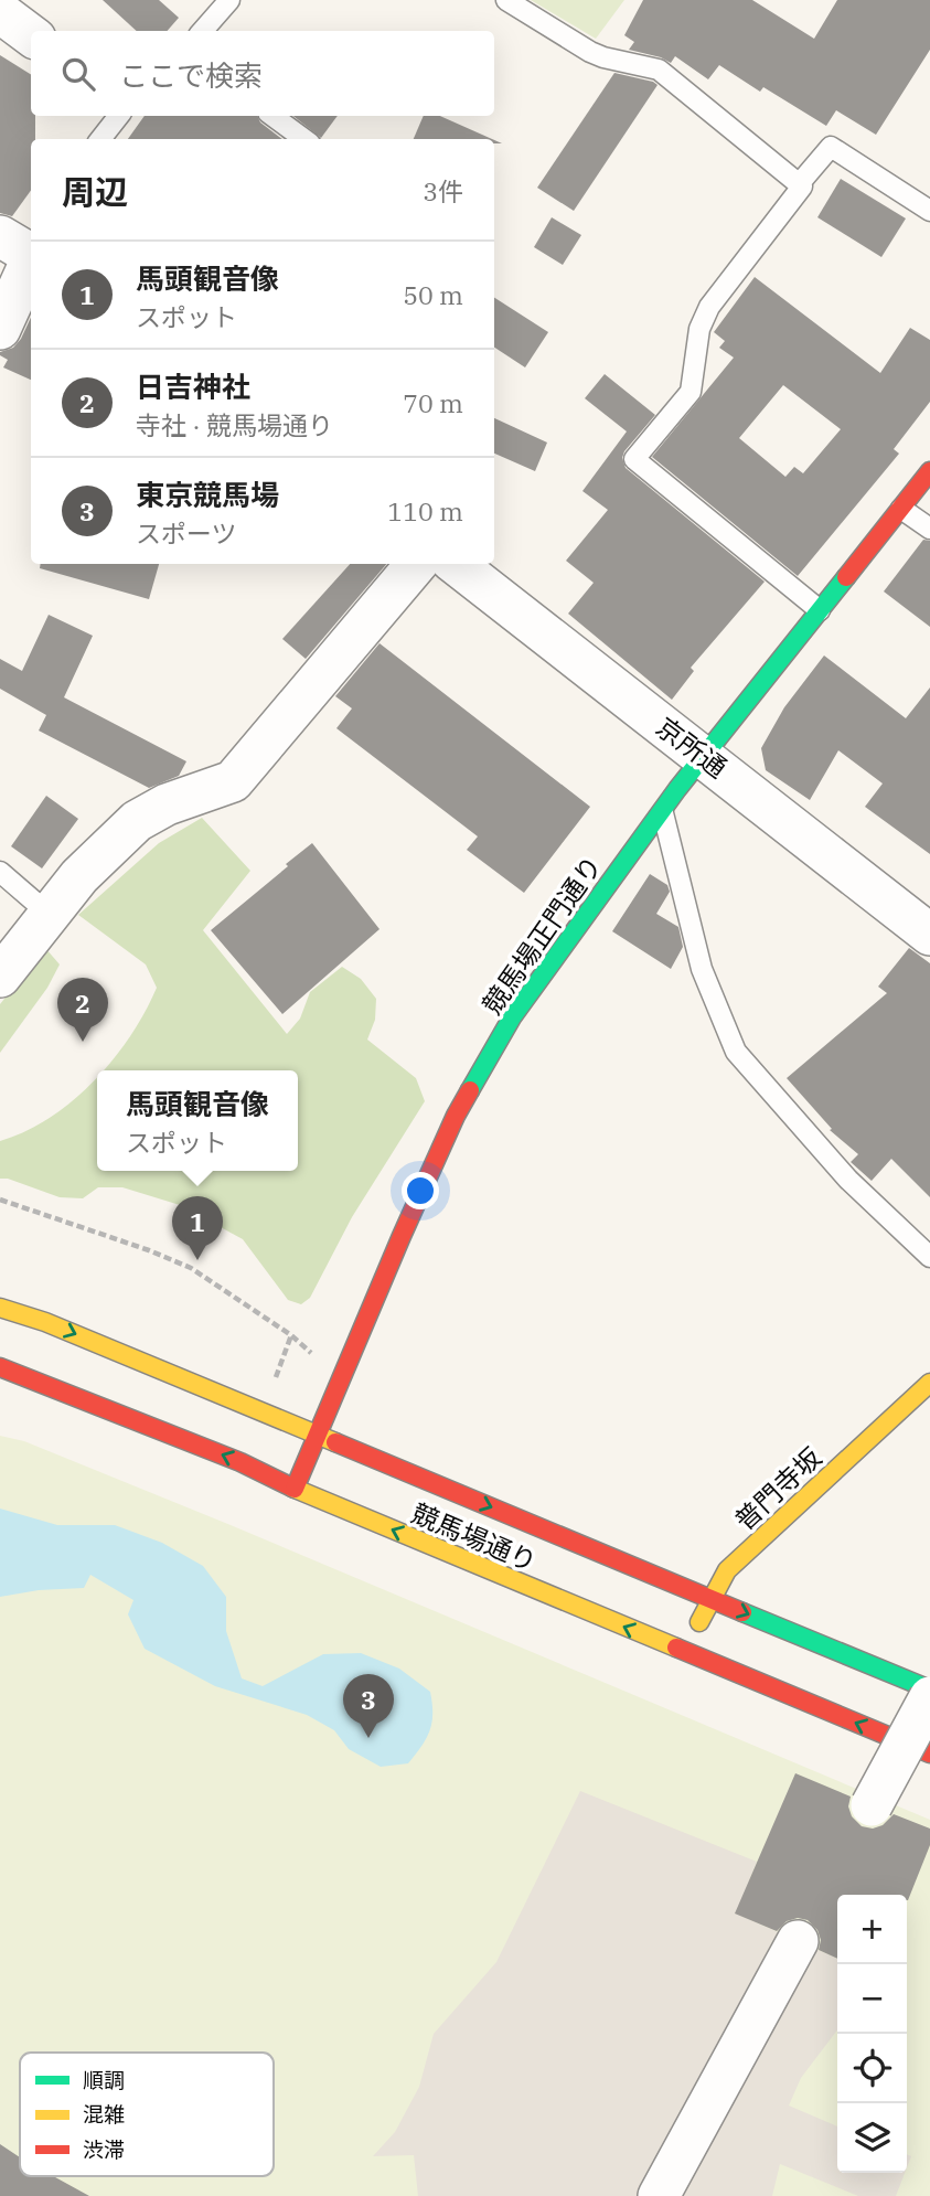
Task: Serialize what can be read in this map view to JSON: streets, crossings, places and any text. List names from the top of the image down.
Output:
{
  "streets": {
    "street": [
      "京所通",
      "競馬場正門通り",
      "普門寺坂",
      "競馬場通り"
    ]
  },
  "crossings": [
    ["京所通", "競馬場正門通り"],
    ["競馬場正門通り", "競馬場通り"],
    ["普門寺坂", "競馬場通り"]
  ],
  "legend": ["順調", "混雑", "渋滞"],
  "page": {
    "search": "ここで検索",
    "heading": ["周辺", "3件"],
    "list": [
      {
        "mark": "1",
        "name": "馬頭観音像",
        "note": "スポット",
        "value": "50 m"
      },
      {
        "mark": "2",
        "name": "日吉神社",
        "note": "寺社 · 競馬場通り",
        "value": "70 m"
      },
      {
        "mark": "3",
        "name": "東京競馬場",
        "note": "スポーツ",
        "value": "110 m"
      }
    ],
    "pins": ["2", "1", "3"],
    "popup": ["馬頭観音像", "スポット"],
    "map_buttons": ["+", "−"]
  }
}
